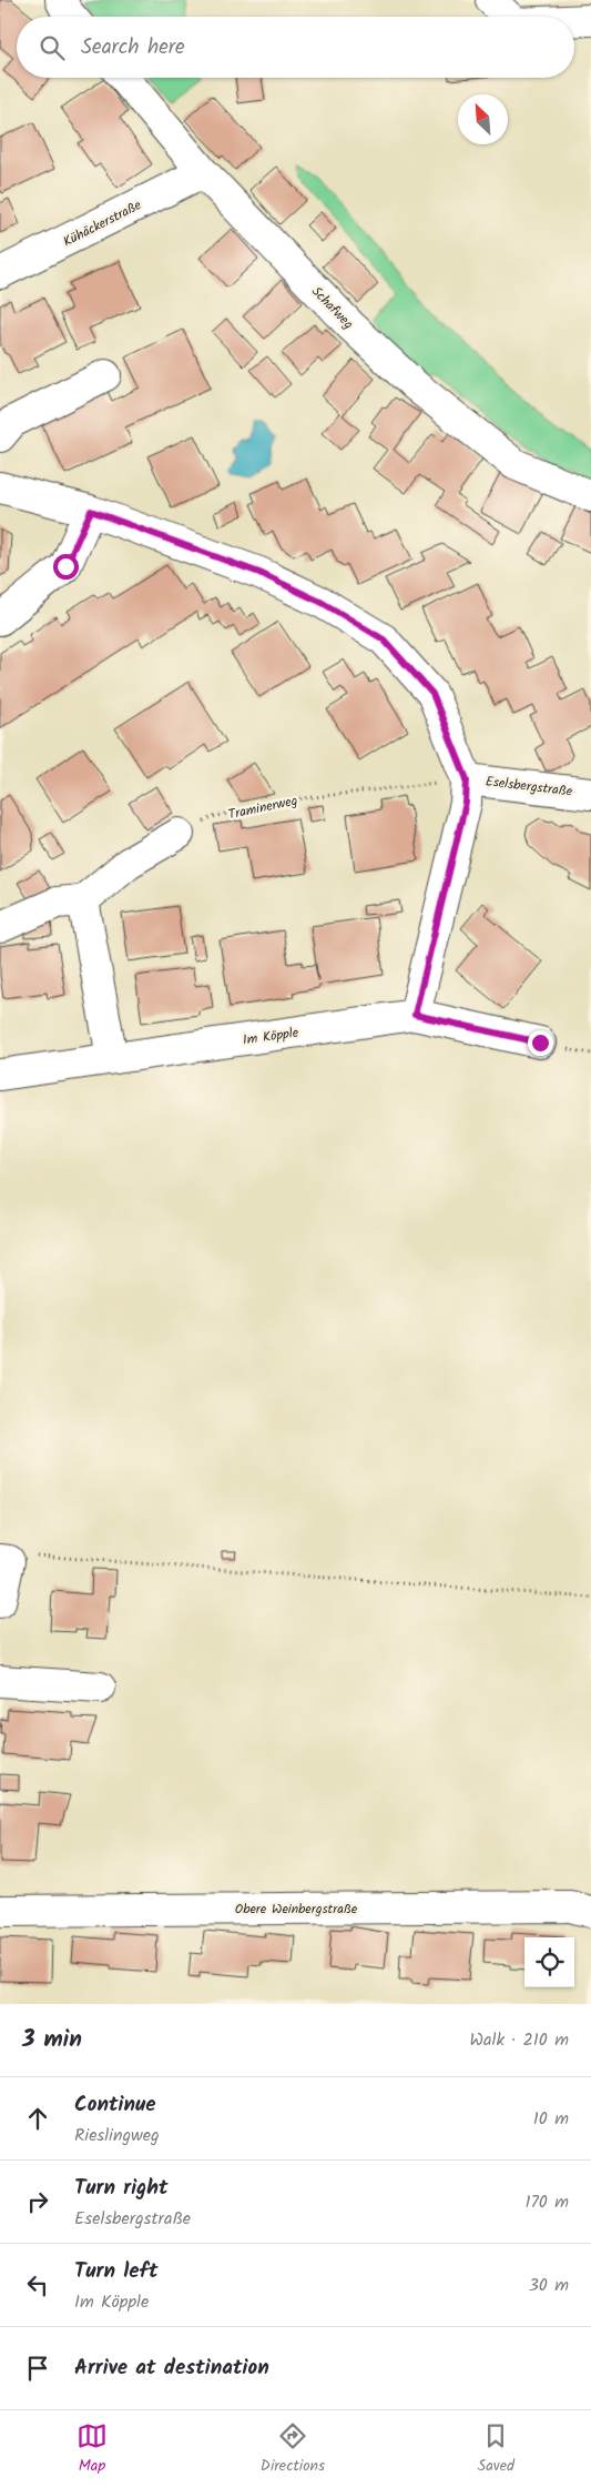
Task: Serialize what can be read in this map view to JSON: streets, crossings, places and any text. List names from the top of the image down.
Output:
{
  "streets": {
    "street": [
      "Kühäckerstraße",
      "Schafweg",
      "Eselsbergstraße",
      "Im Köpple",
      "Obere Weinbergstraße"
    ],
    "path": ["Traminerweg"]
  },
  "crossings": [
    ["Kühäckerstraße", "Schafweg"],
    ["Eselsbergstraße", "Traminerweg"],
    ["Eselsbergstraße", "Im Köpple"]
  ],
  "north": "top left",
  "page": {
    "search": "Search here",
    "heading": ["3 min", "Walk · 210 m"],
    "list": [
      ["Continue", "Rieslingweg", "10 m"],
      ["Turn right", "Eselsbergstraße", "170 m"],
      ["Turn left", "Im Köpple", "30 m"],
      "Arrive at destination"
    ],
    "nav": ["Map", "Directions", "Saved"]
  }
}
